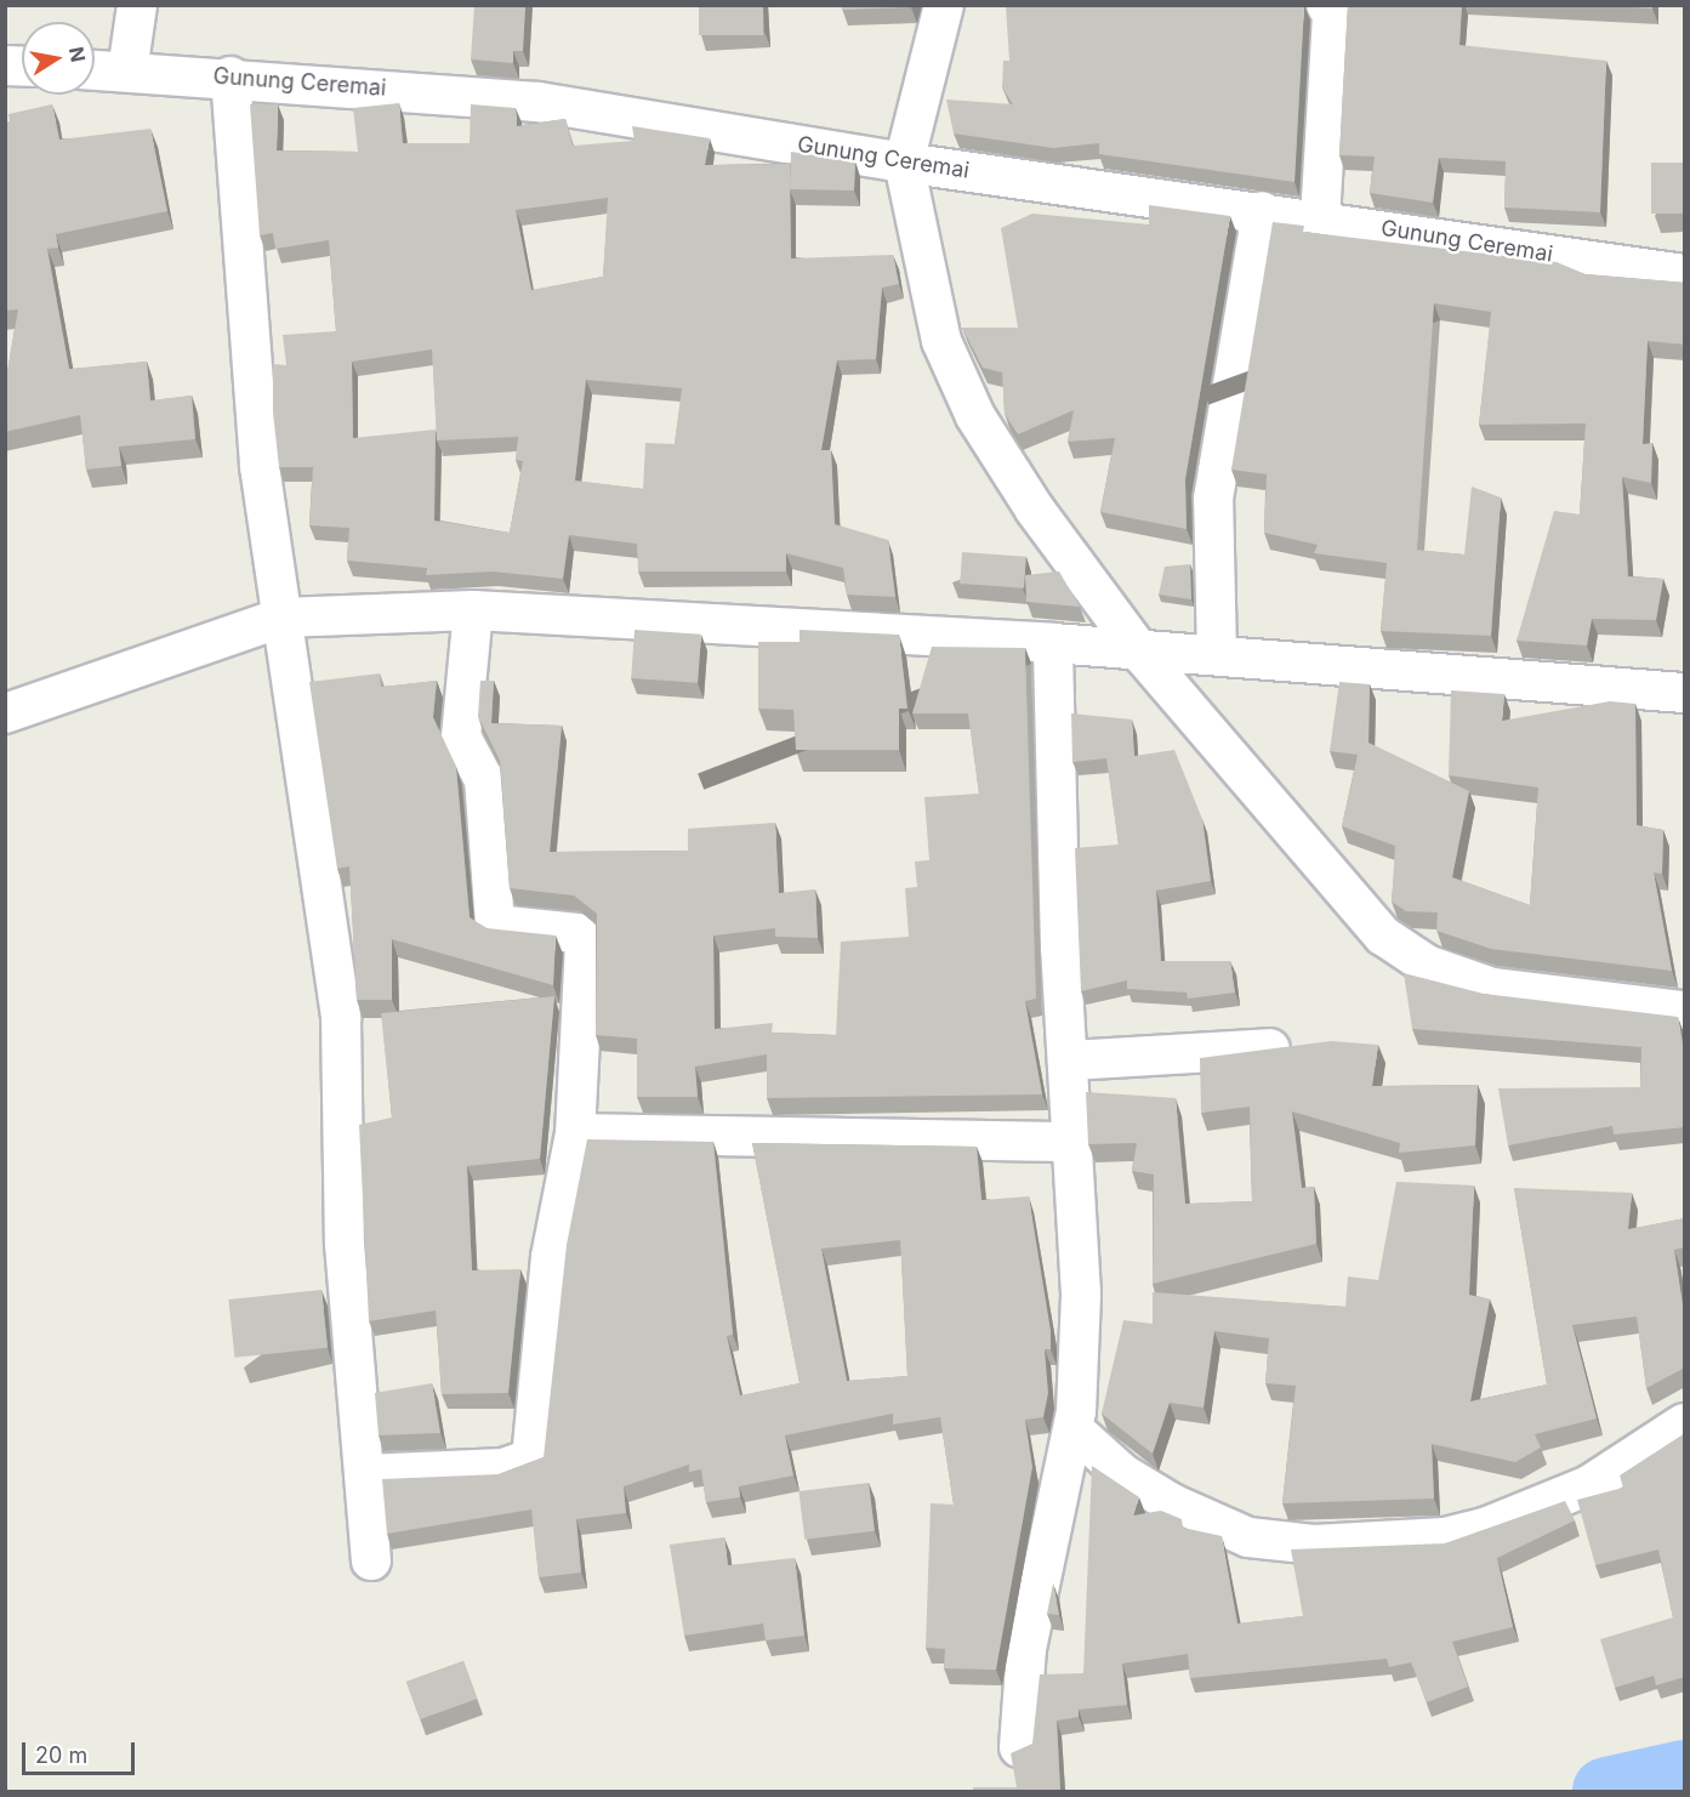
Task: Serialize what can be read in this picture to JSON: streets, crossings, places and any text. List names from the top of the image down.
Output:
{
  "streets": {
    "street": ["Gunung Ceremai"]
  },
  "scale_bar": "20 m",
  "north": "right"
}
